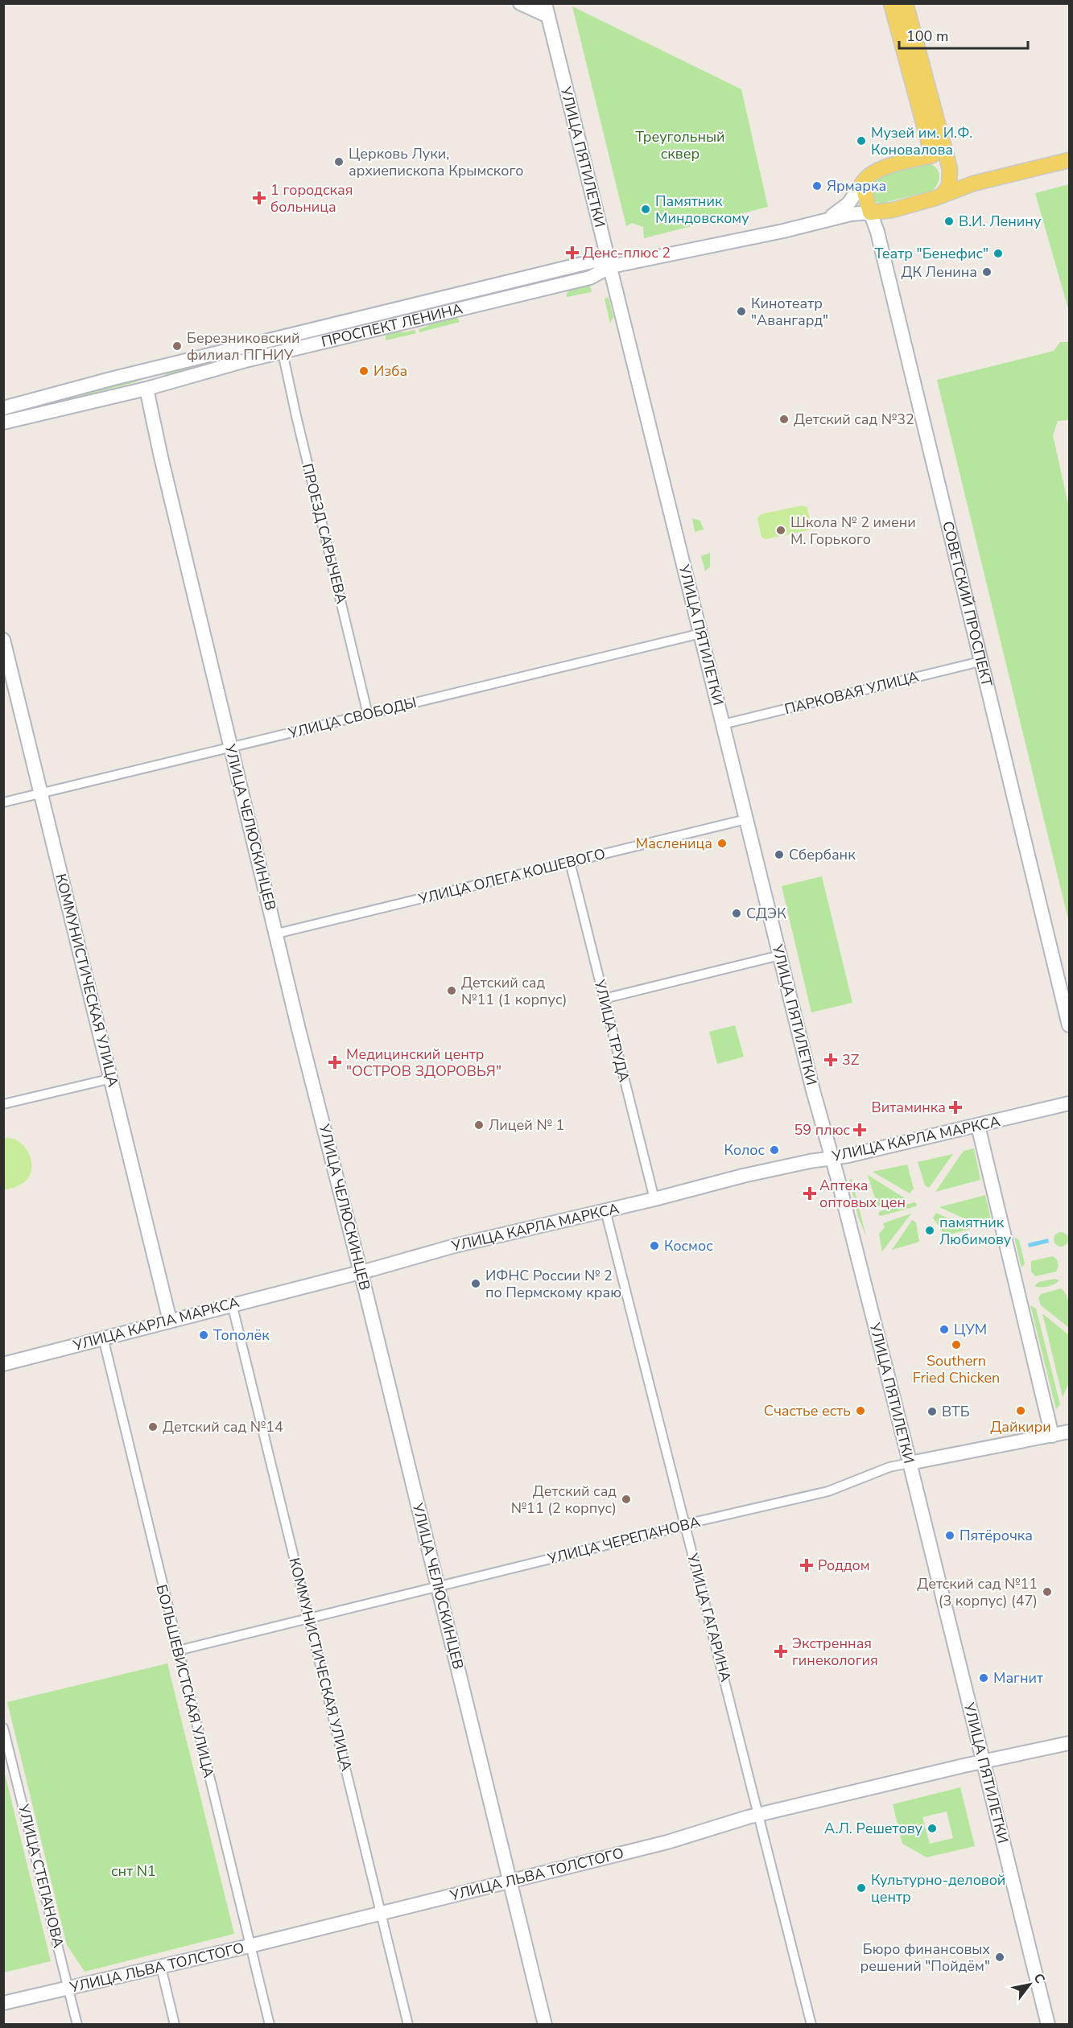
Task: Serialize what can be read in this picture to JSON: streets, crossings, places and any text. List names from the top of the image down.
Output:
{
  "streets": {
    "main road": [
      "УЛИЦА ПЯТИЛЕТКИ",
      "ПРОСПЕКТ ЛЕНИНА",
      "СОВЕТСКИЙ ПРОСПЕКТ",
      "УЛИЦА ЧЕЛЮСКИНЦЕВ",
      "КОММУНИСТИЧЕСКАЯ УЛИЦА",
      "УЛИЦА КАРЛА МАРКСА",
      "УЛИЦА ЧЕРЕПАНОВА",
      "УЛИЦА ЛЬВА ТОЛСТОГО"
    ],
    "street": [
      "ПРОЕЗД САРЫЧЕВА",
      "ПАРКОВАЯ УЛИЦА",
      "УЛИЦА СВОБОДЫ",
      "УЛИЦА ОЛЕГА КОШЕВОГО",
      "УЛИЦА ТРУДА",
      "УЛИЦА ГАГАРИНА",
      "БОЛЬШЕВИСТСКАЯ УЛИЦА",
      "УЛИЦА СТЕПАНОВА"
    ]
  },
  "crossings": [
    ["УЛИЦА ПЯТИЛЕТКИ", "ПРОСПЕКТ ЛЕНИНА"],
    ["УЛИЦА ПЯТИЛЕТКИ", "ПАРКОВАЯ УЛИЦА"],
    ["УЛИЦА ПЯТИЛЕТКИ", "УЛИЦА СВОБОДЫ"],
    ["УЛИЦА ПЯТИЛЕТКИ", "УЛИЦА ОЛЕГА КОШЕВОГО"],
    ["УЛИЦА ПЯТИЛЕТКИ", "УЛИЦА КАРЛА МАРКСА"],
    ["УЛИЦА ПЯТИЛЕТКИ", "УЛИЦА ЧЕРЕПАНОВА"],
    ["УЛИЦА ПЯТИЛЕТКИ", "УЛИЦА ЛЬВА ТОЛСТОГО"],
    ["ПРОСПЕКТ ЛЕНИНА", "ПРОЕЗД САРЫЧЕВА"],
    ["ПРОСПЕКТ ЛЕНИНА", "СОВЕТСКИЙ ПРОСПЕКТ"],
    ["ПРОСПЕКТ ЛЕНИНА", "УЛИЦА ЧЕЛЮСКИНЦЕВ"],
    ["ПРОЕЗД САРЫЧЕВА", "УЛИЦА СВОБОДЫ"],
    ["СОВЕТСКИЙ ПРОСПЕКТ", "ПАРКОВАЯ УЛИЦА"],
    ["УЛИЦА СВОБОДЫ", "УЛИЦА ЧЕЛЮСКИНЦЕВ"],
    ["УЛИЦА СВОБОДЫ", "КОММУНИСТИЧЕСКАЯ УЛИЦА"],
    ["УЛИЦА ЧЕЛЮСКИНЦЕВ", "УЛИЦА ОЛЕГА КОШЕВОГО"],
    ["УЛИЦА ЧЕЛЮСКИНЦЕВ", "УЛИЦА КАРЛА МАРКСА"],
    ["УЛИЦА ЧЕЛЮСКИНЦЕВ", "УЛИЦА ЧЕРЕПАНОВА"],
    ["УЛИЦА ЧЕЛЮСКИНЦЕВ", "УЛИЦА ЛЬВА ТОЛСТОГО"],
    ["УЛИЦА ОЛЕГА КОШЕВОГО", "УЛИЦА ТРУДА"],
    ["КОММУНИСТИЧЕСКАЯ УЛИЦА", "УЛИЦА КАРЛА МАРКСА"],
    ["КОММУНИСТИЧЕСКАЯ УЛИЦА", "УЛИЦА ЧЕРЕПАНОВА"],
    ["КОММУНИСТИЧЕСКАЯ УЛИЦА", "УЛИЦА ЛЬВА ТОЛСТОГО"],
    ["УЛИЦА ТРУДА", "УЛИЦА КАРЛА МАРКСА"],
    ["УЛИЦА КАРЛА МАРКСА", "УЛИЦА ГАГАРИНА"],
    ["УЛИЦА КАРЛА МАРКСА", "БОЛЬШЕВИСТСКАЯ УЛИЦА"],
    ["УЛИЦА ЧЕРЕПАНОВА", "УЛИЦА ГАГАРИНА"],
    ["УЛИЦА ЧЕРЕПАНОВА", "БОЛЬШЕВИСТСКАЯ УЛИЦА"],
    ["УЛИЦА ГАГАРИНА", "УЛИЦА ЛЬВА ТОЛСТОГО"],
    ["БОЛЬШЕВИСТСКАЯ УЛИЦА", "УЛИЦА ЛЬВА ТОЛСТОГО"],
    ["УЛИЦА ЛЬВА ТОЛСТОГО", "УЛИЦА СТЕПАНОВА"]
  ],
  "parks": ["Треугольный сквер", "снт N1"],
  "places": {
    "other": [
      "Музей им. И.Ф. Коновалова",
      "Церковь Луки, архиепископа Крымского",
      "Ярмарка",
      "Памятник Миндовскому",
      "В.И. Ленину",
      "Театр \"Бенефис\"",
      "ДК Ленина",
      "Кинотеатр \"Авангард\"",
      "Березниковский филиал ПГНИУ",
      "Изба",
      "Детский сад №32",
      "Школа № 2 имени М. Горького",
      "Масленица",
      "Сбербанк",
      "СДЭК",
      "Детский сад №11 (1 корпус)",
      "Лицей № 1",
      "Колос",
      "памятник Любимову",
      "Космос",
      "ИФНС России № 2 по Пермскому краю",
      "ЦУМ",
      "Тополёк",
      "Southern Fried Chicken",
      "Счастье есть",
      "Дайкири",
      "ВТБ",
      "Детский сад №14",
      "Детский сад №11 (2 корпус)",
      "Пятёрочка",
      "Детский сад №11 (3 корпус) (47)",
      "Магнит",
      "А.Л. Решетову",
      "Культурно-деловой центр",
      "Бюро финансовых решений \"Пойдём\""
    ],
    "health": [
      "1 городская больница",
      "Денс-плюс 2",
      "3Z",
      "Медицинский центр \"ОСТРОВ ЗДОРОВЬЯ\"",
      "Витаминка",
      "59 плюс",
      "Аптека оптовых цен",
      "Роддом",
      "Экстренная гинекология"
    ]
  },
  "scale_bar": "100 m",
  "north": "top right"
}
